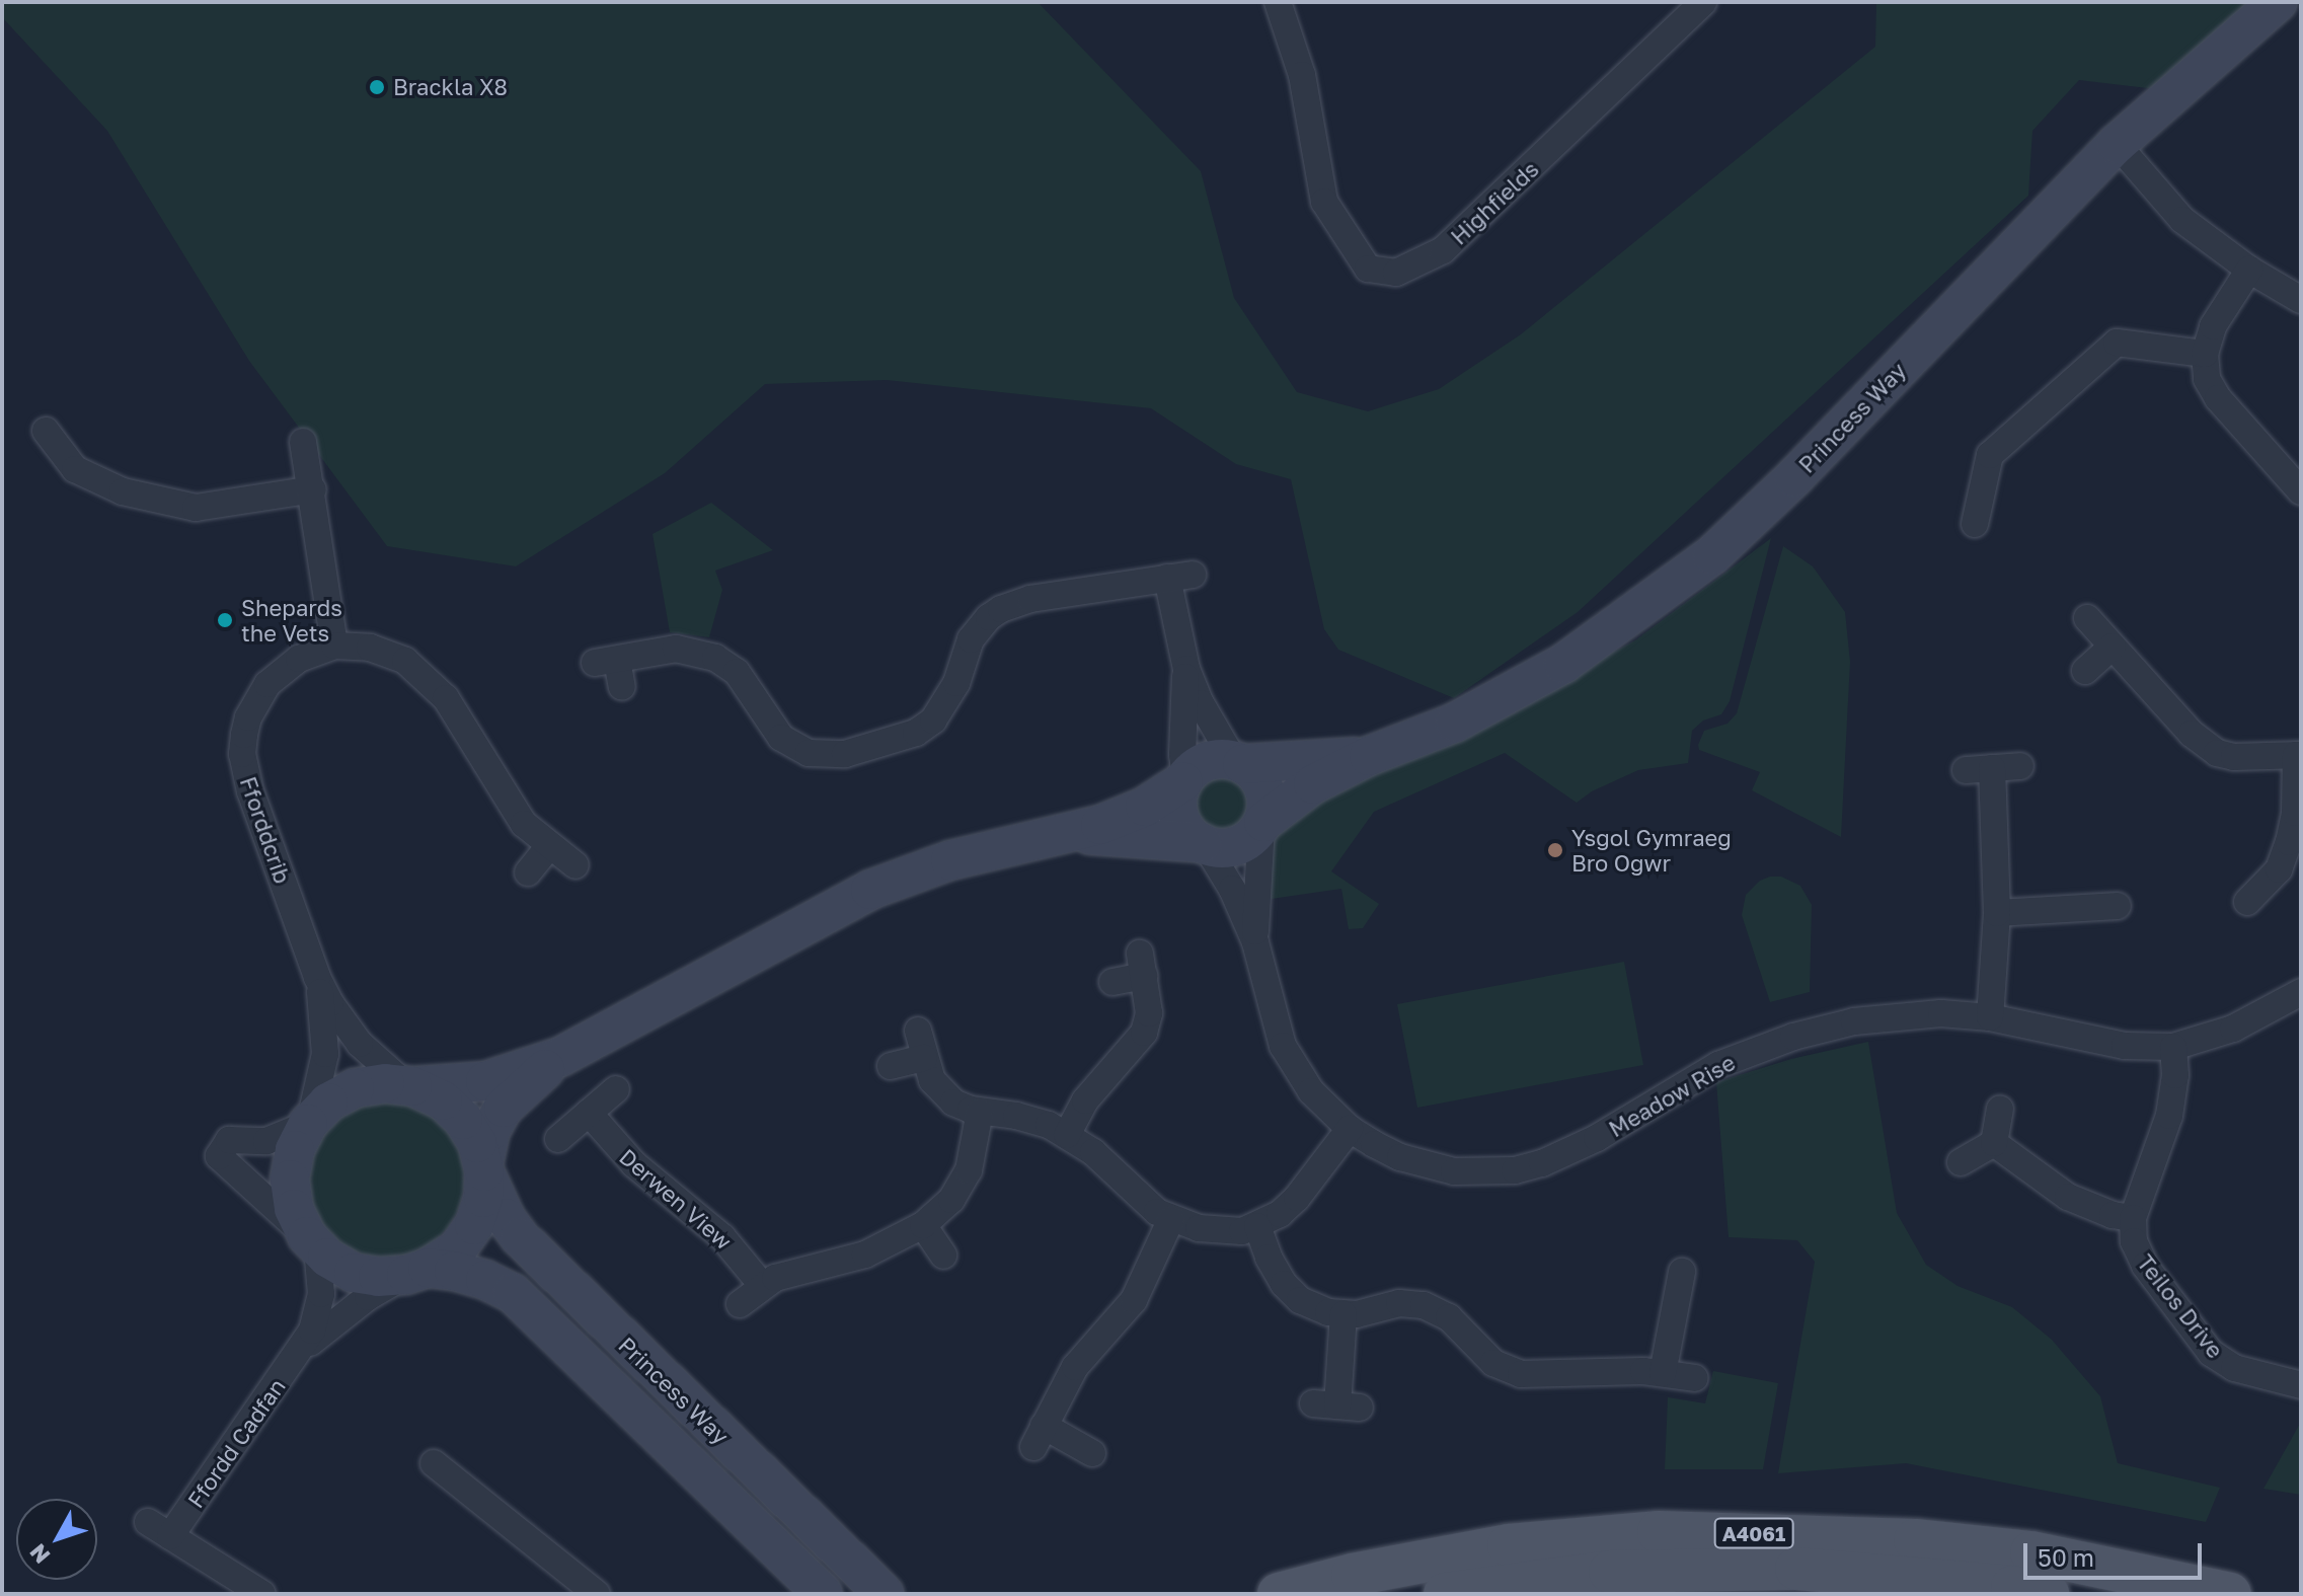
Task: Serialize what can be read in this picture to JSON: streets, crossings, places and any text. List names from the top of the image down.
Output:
{
  "streets": {
    "main road": ["A4061"],
    "street": [
      "Highfields",
      "Princess Way",
      "Fforddcrib",
      "Meadow Rise",
      "Derwen View",
      "Teilos Drive",
      "Ffordd Cadfan"
    ]
  },
  "crossings": [
    ["Princess Way", "Fforddcrib"],
    ["Princess Way", "Meadow Rise"],
    ["Princess Way", "Ffordd Cadfan"],
    ["Fforddcrib", "Ffordd Cadfan"]
  ],
  "places": ["Brackla X8", "Shepards the Vets", "Ysgol Gymraeg Bro Ogwr"],
  "scale_bar": "50 m",
  "north": "bottom left"
}
